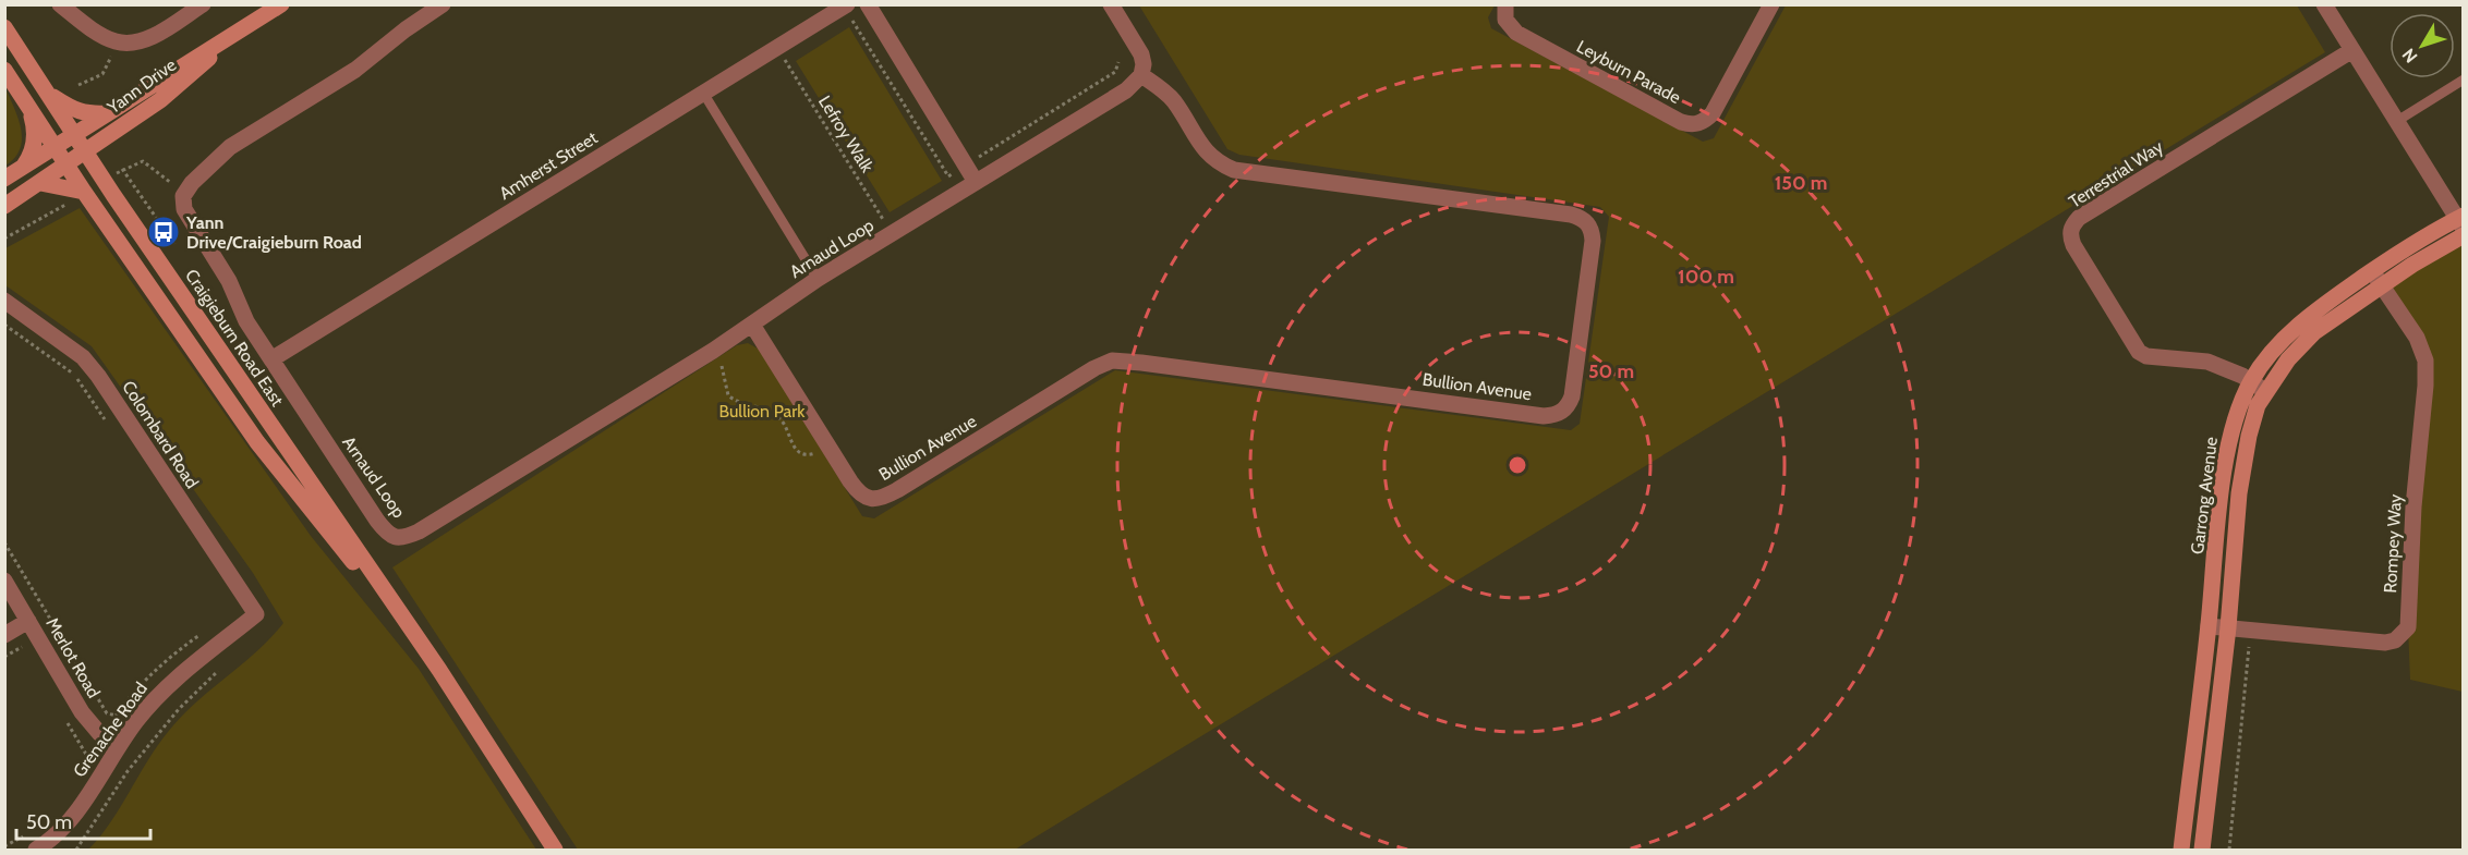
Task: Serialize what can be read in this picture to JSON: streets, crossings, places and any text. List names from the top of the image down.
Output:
{
  "streets": {
    "main road": ["Yann Drive", "Craigieburn Road East", "Garrong Avenue"],
    "street": [
      "Leyburn Parade",
      "Amherst Street",
      "Terrestrial Way",
      "Arnaud Loop",
      "Bullion Avenue",
      "Colombard Road",
      "Rompey Way",
      "Merlot Road",
      "Grenache Road"
    ],
    "path": ["Lefroy Walk"]
  },
  "crossings": [
    ["Yann Drive", "Craigieburn Road East"],
    ["Lefroy Walk", "Amherst Street"],
    ["Lefroy Walk", "Arnaud Loop"],
    ["Amherst Street", "Arnaud Loop"],
    ["Terrestrial Way", "Garrong Avenue"],
    ["Arnaud Loop", "Bullion Avenue"],
    ["Colombard Road", "Grenache Road"],
    ["Garrong Avenue", "Rompey Way"],
    ["Merlot Road", "Grenache Road"]
  ],
  "parks": ["Bullion Park"],
  "places": {
    "bus stop": ["Yann Drive/Craigieburn Road"]
  },
  "scale_bar": "50 m",
  "north": "bottom left",
  "rings": ["150 m", "100 m", "50 m"]
}
